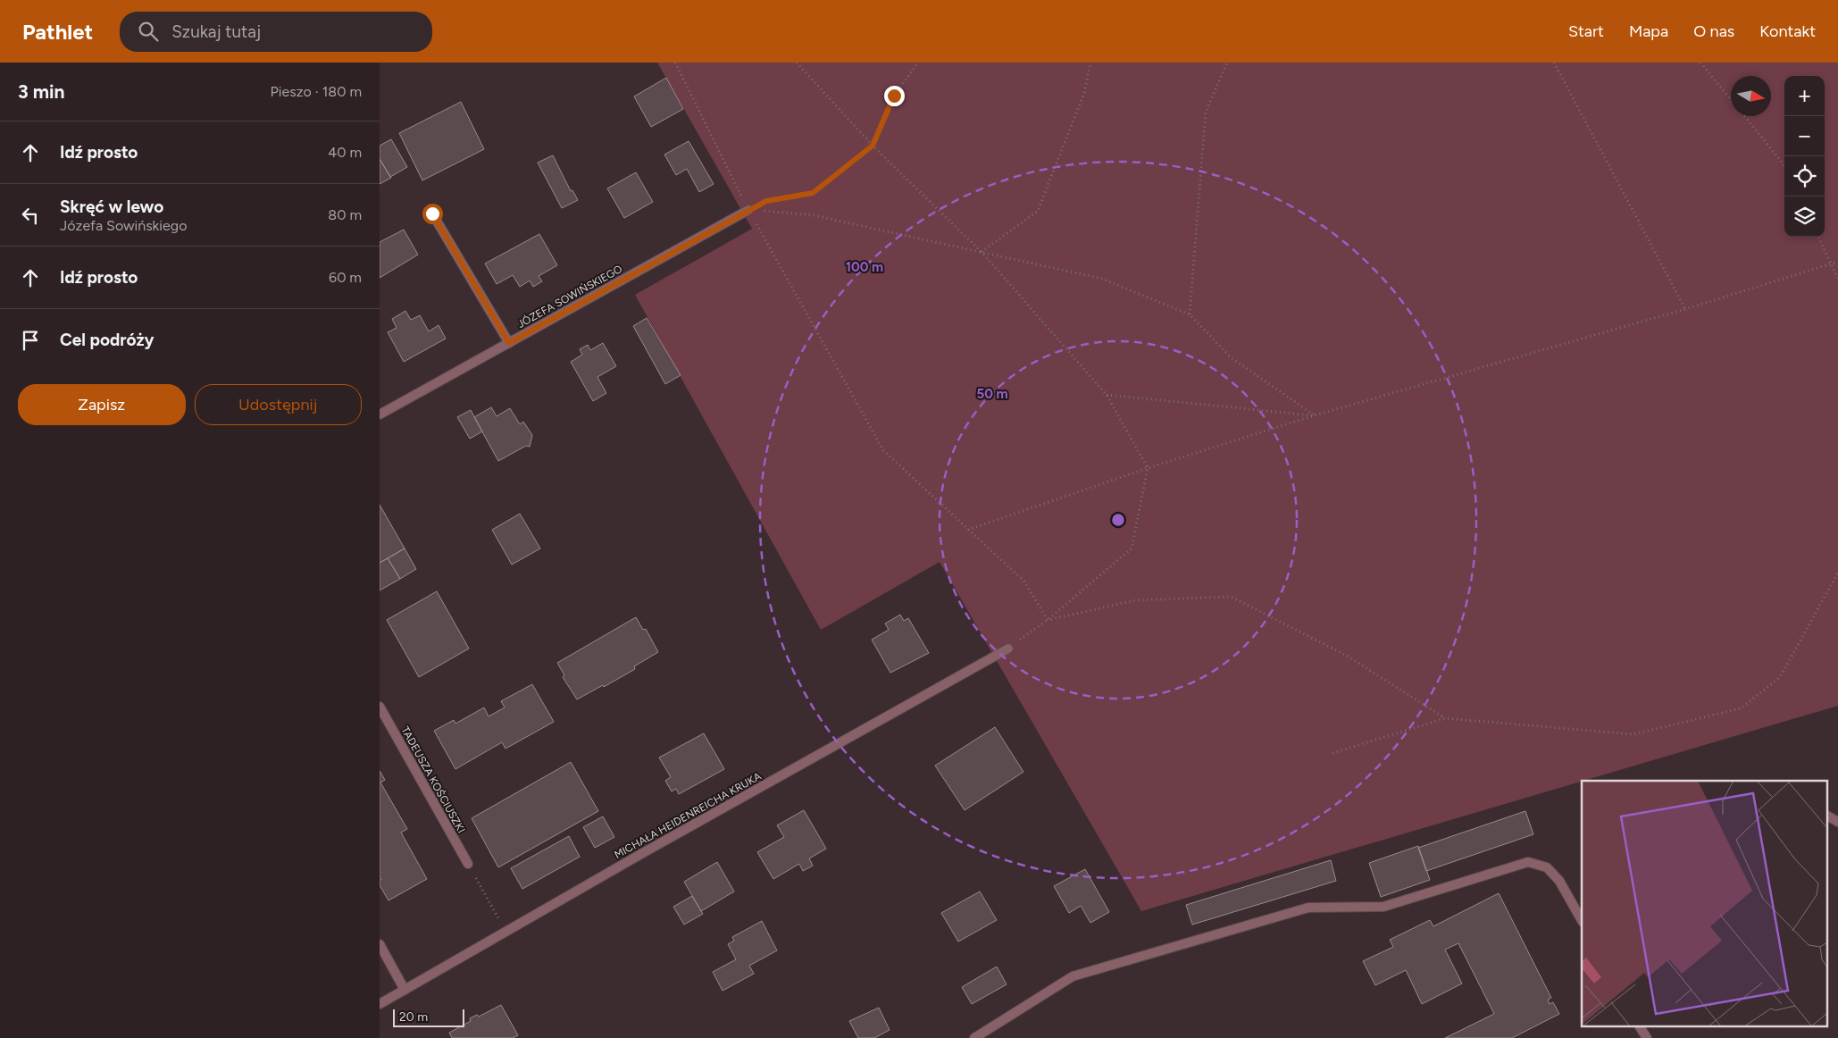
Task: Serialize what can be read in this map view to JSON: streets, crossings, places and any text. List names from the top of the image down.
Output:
{
  "streets": {
    "street": ["JÓZEFA SOWIŃSKIEGO", "TADEUSZA KOŚCIUSZKI", "MICHAŁA HEIDENREICHA KRUKA"]
  },
  "scale_bar": "20 m",
  "north": "right",
  "page": {
    "header": "Pathlet",
    "search": "Szukaj tutaj",
    "nav": [
      "Start",
      "Mapa",
      "O nas",
      "Kontakt"
    ],
    "heading": ["3 min", "Pieszo · 180 m"],
    "map_buttons": ["+", "−"],
    "list": [
      ["Idź prosto", "40 m"],
      ["Skręć w lewo", "Józefa Sowińskiego", "80 m"],
      ["Idź prosto", "60 m"],
      "Cel podróży"
    ],
    "buttons": ["Zapisz", "Udostępnij"],
    "scale": "20 m"
  },
  "rings": ["100 m", "50 m"]
}
